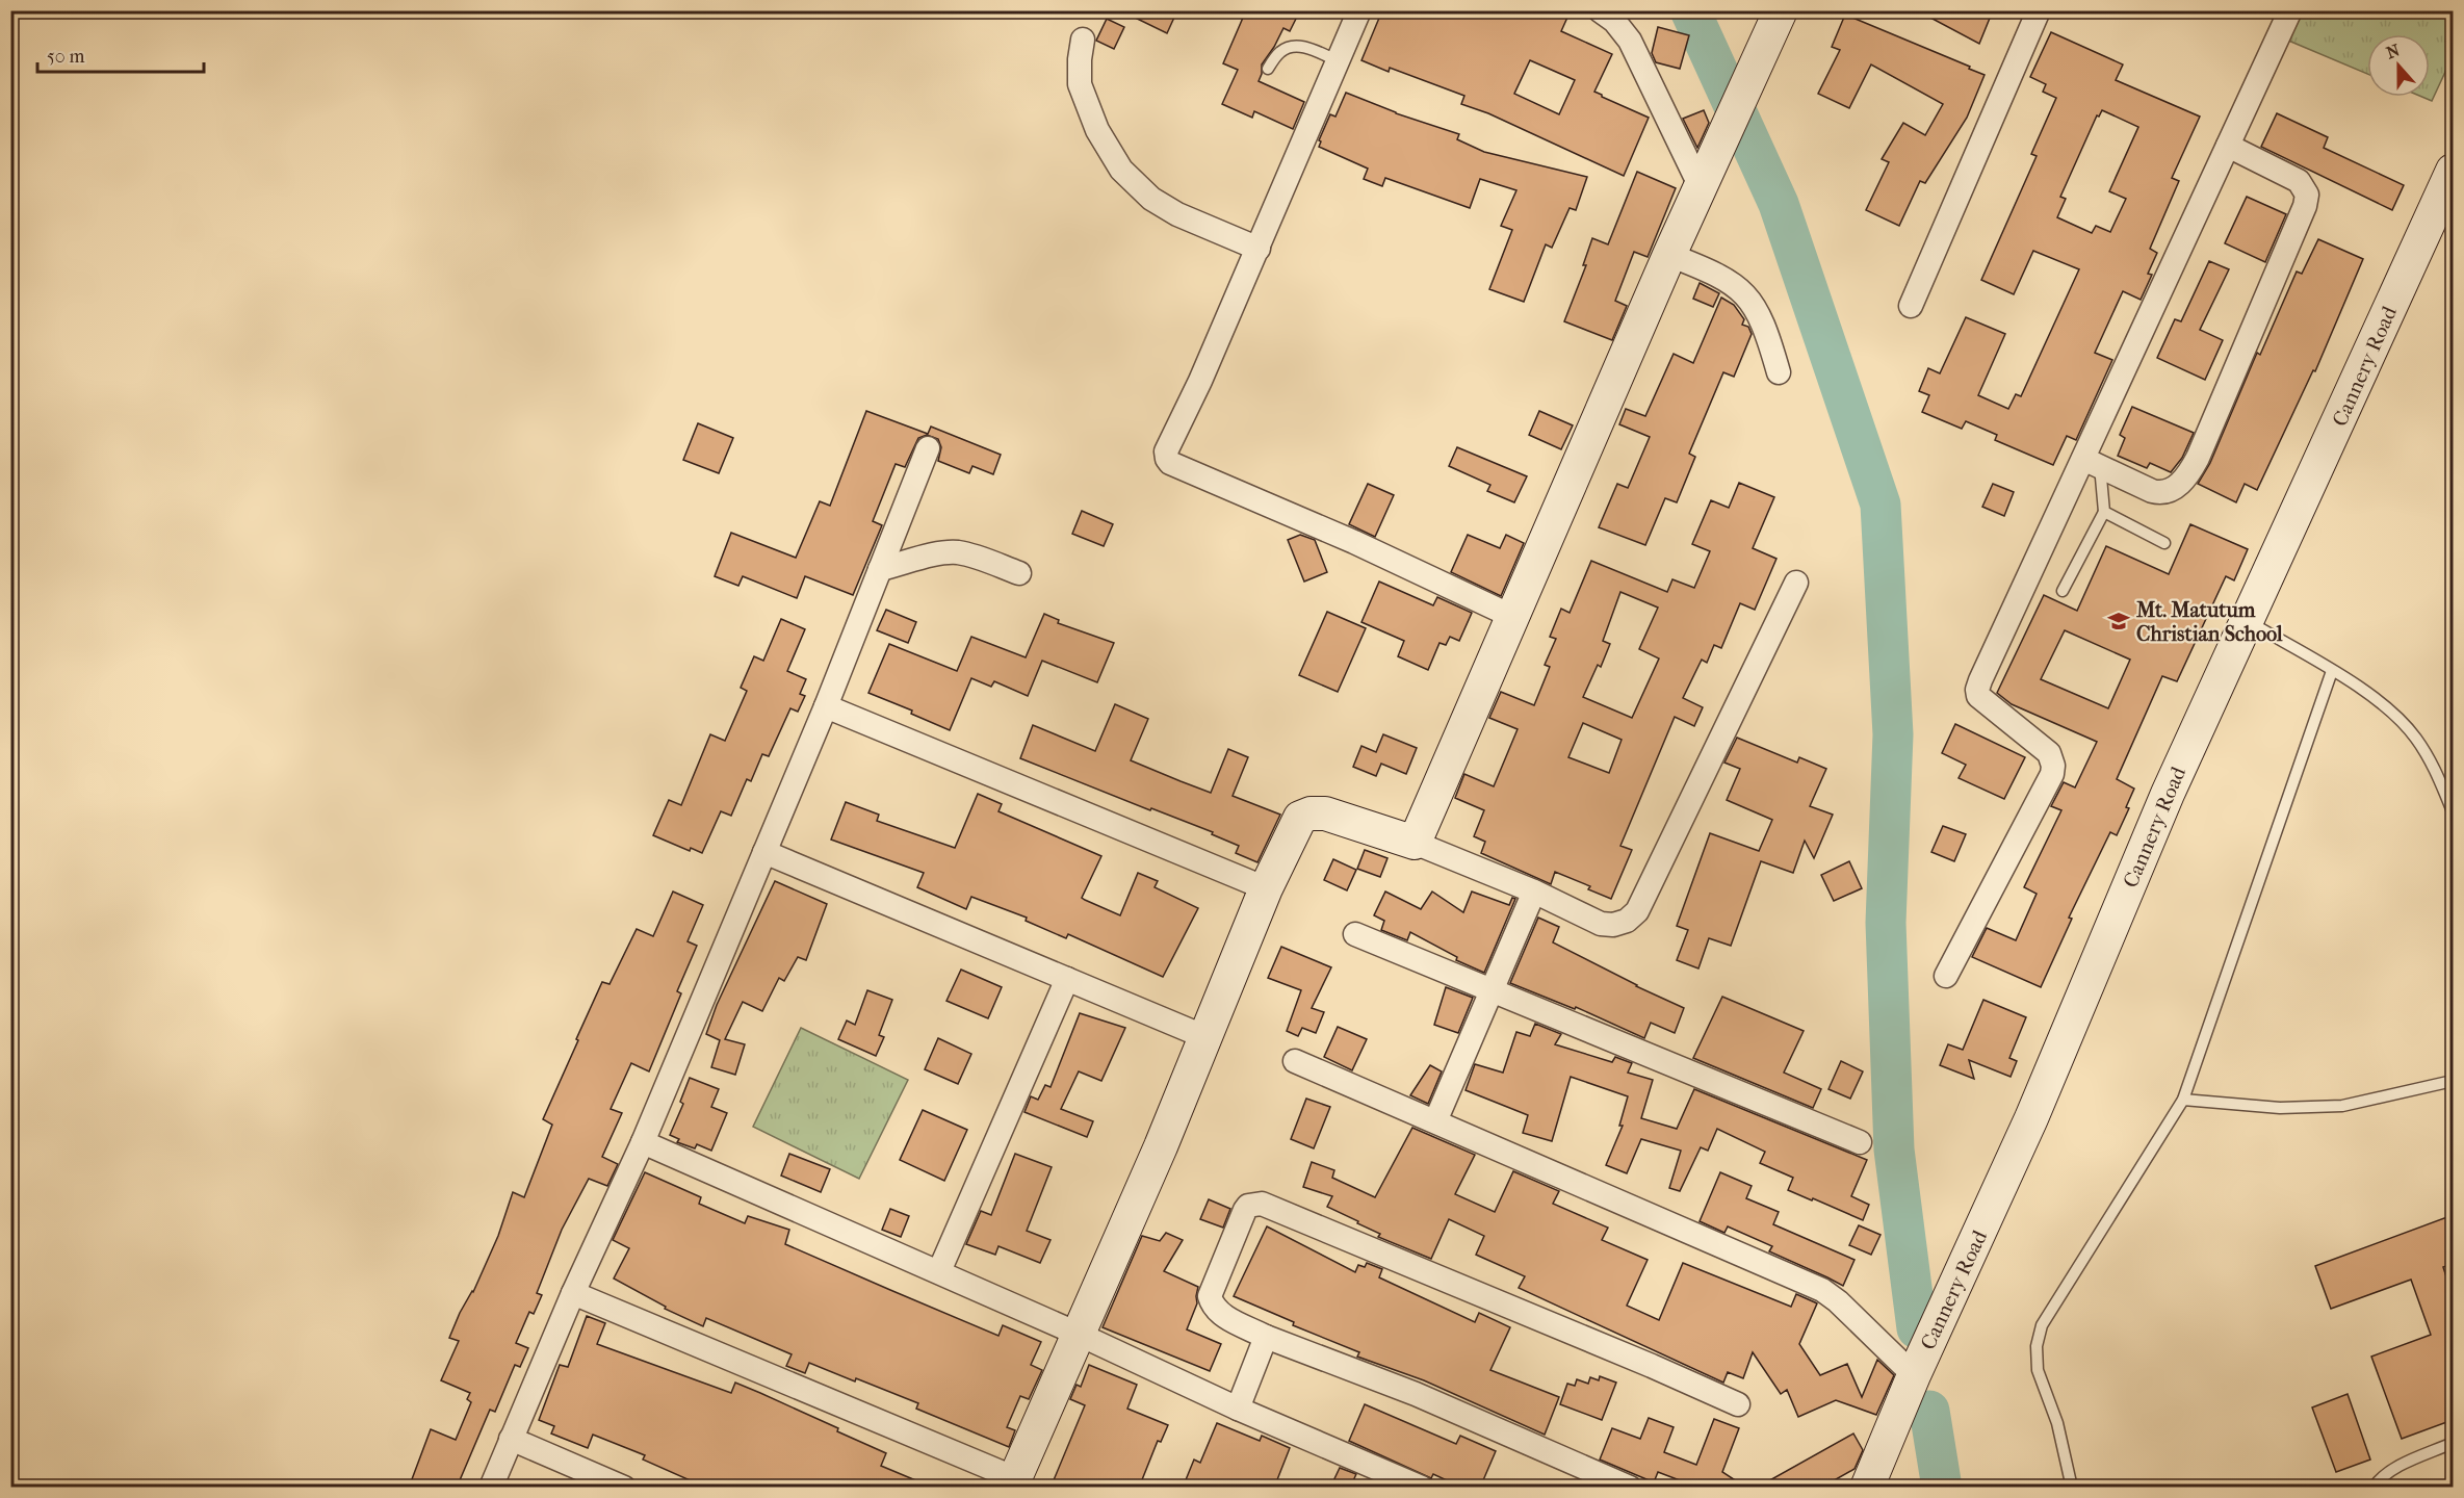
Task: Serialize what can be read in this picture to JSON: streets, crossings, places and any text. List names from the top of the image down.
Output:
{
  "streets": {
    "street": ["Cannery Road"]
  },
  "places": {
    "school or university": ["Mt. Matutum Christian School"]
  },
  "scale_bar": "50 m",
  "north": "top"
}
